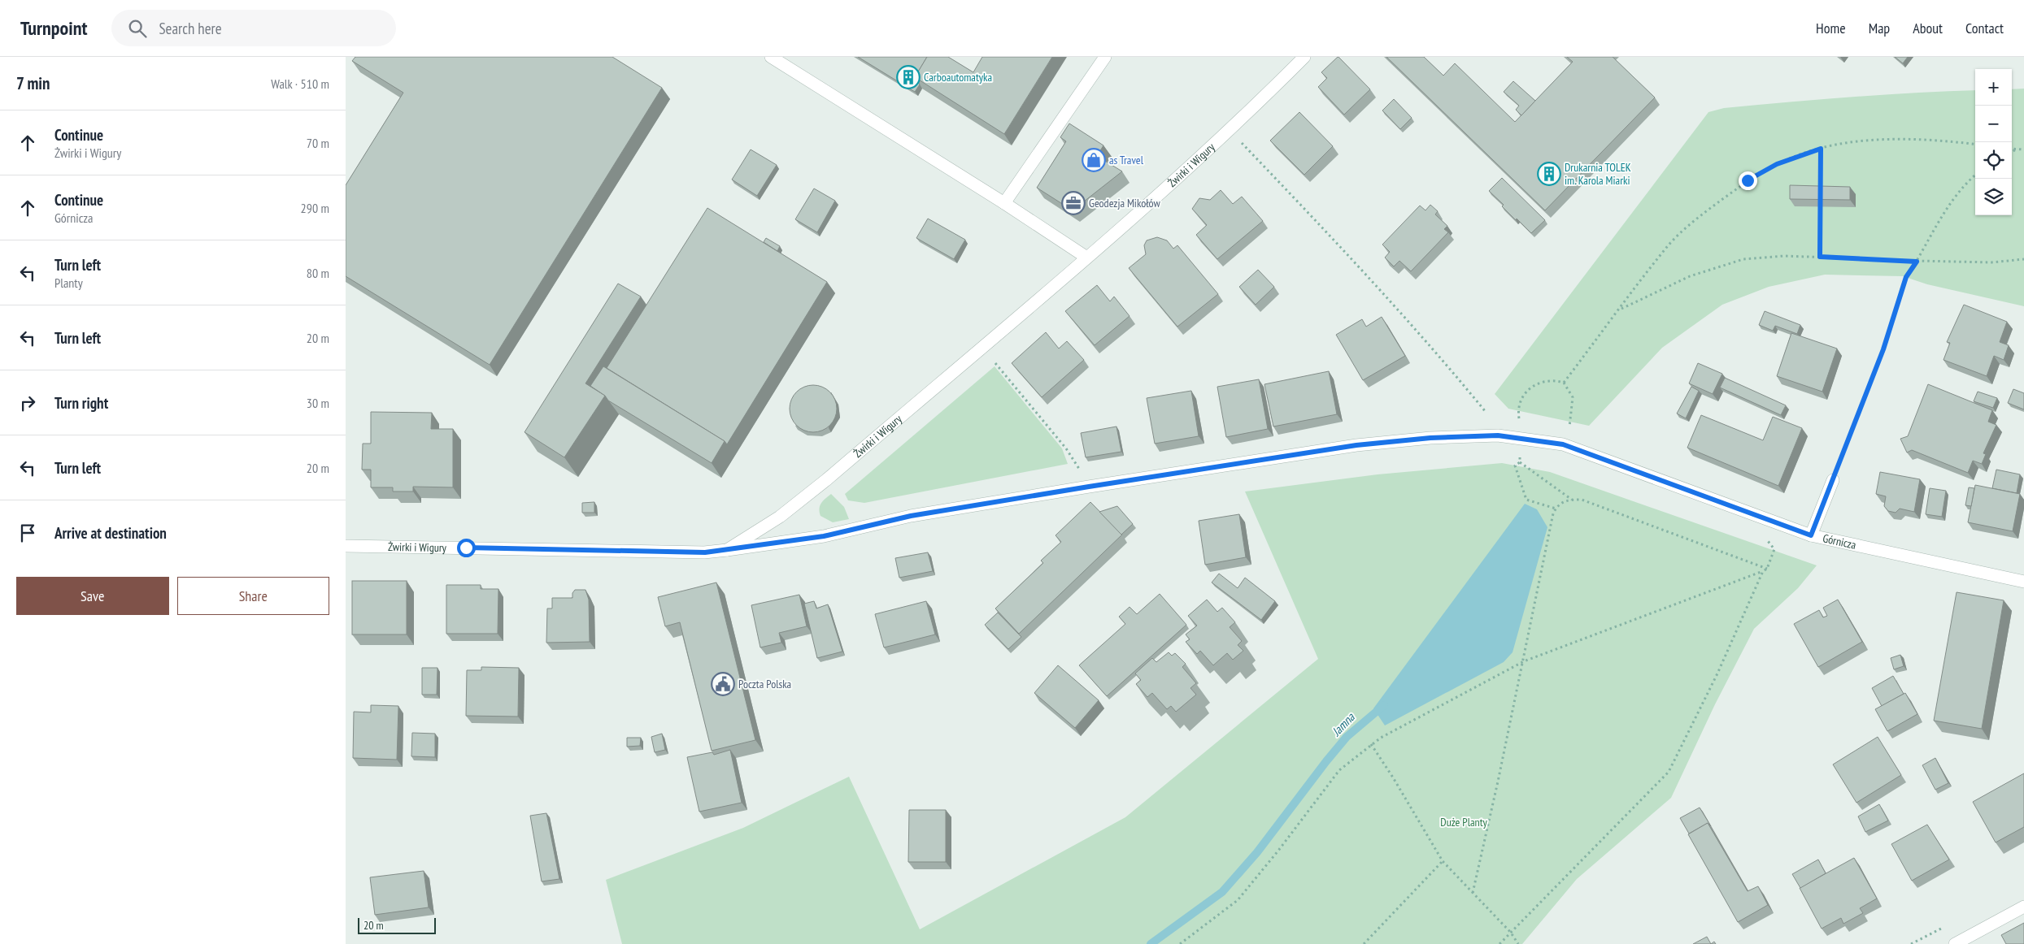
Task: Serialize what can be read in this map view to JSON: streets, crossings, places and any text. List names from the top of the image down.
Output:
{
  "streets": {
    "street": ["Żwirki i Wigury", "Górnicza"]
  },
  "crossings": [
    ["Żwirki i Wigury", "Górnicza"]
  ],
  "water": ["Jamna"],
  "parks": ["Duże Planty"],
  "places": {
    "building": ["Carboautomatyka", "Drukarnia TOLEK im. Karola Miarki"],
    "shop": ["as Travel"],
    "office": ["Geodezja Mikołów"],
    "public building": ["Poczta Polska"]
  },
  "scale_bar": "20 m",
  "page": {
    "header": "Turnpoint",
    "search": "Search here",
    "nav": [
      "Home",
      "Map",
      "About",
      "Contact"
    ],
    "heading": ["7 min", "Walk · 510 m"],
    "map_buttons": ["+", "−"],
    "list": [
      ["Continue", "Żwirki i Wigury", "70 m"],
      ["Continue", "Górnicza", "290 m"],
      ["Turn left", "Planty", "80 m"],
      ["Turn left", "20 m"],
      ["Turn right", "30 m"],
      ["Turn left", "20 m"],
      "Arrive at destination"
    ],
    "buttons": ["Save", "Share"],
    "scale": "20 m"
  }
}
